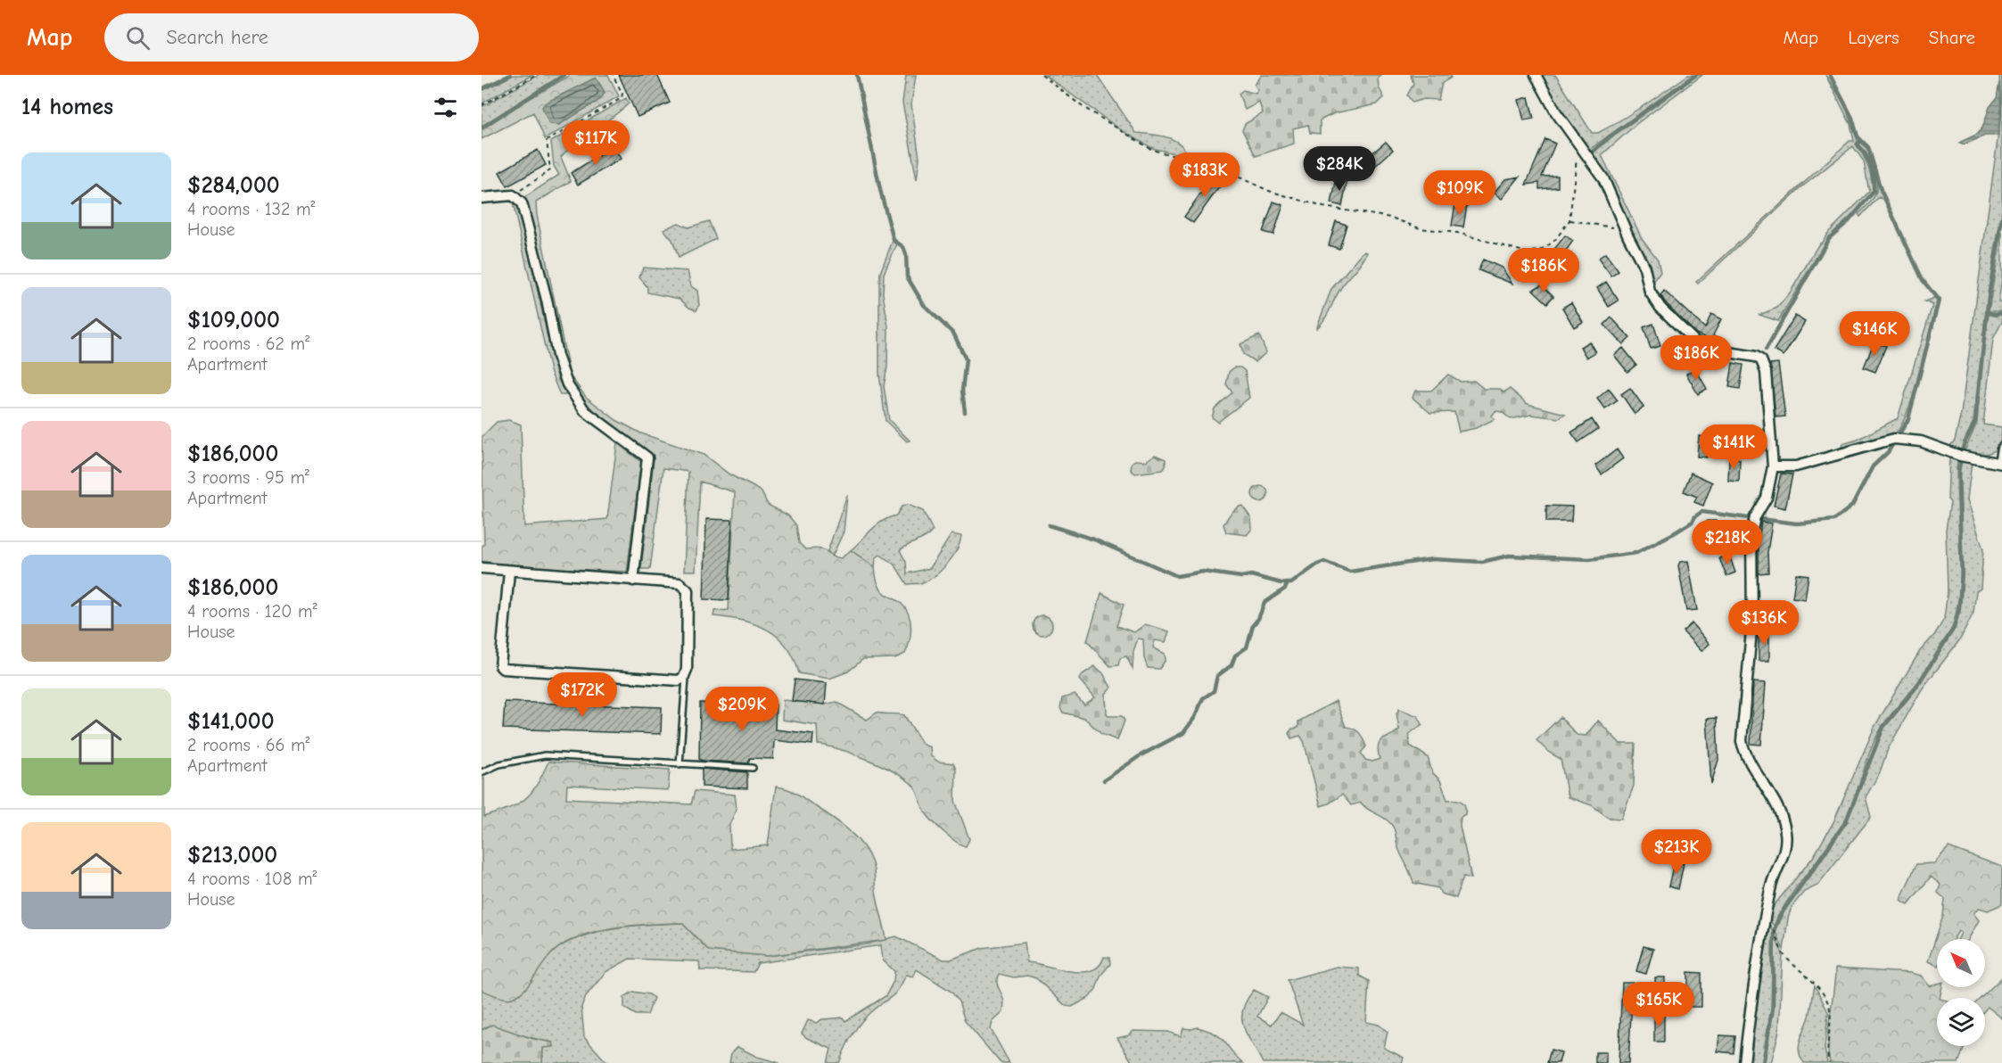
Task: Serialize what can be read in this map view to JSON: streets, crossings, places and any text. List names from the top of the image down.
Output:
{
  "north": "top left",
  "page": {
    "header": "Map",
    "search": "Search here",
    "nav": ["Map", "Layers", "Share"],
    "heading": "14 homes",
    "price": [
      "$117K",
      "$284K",
      "$183K",
      "$109K",
      "$186K",
      "$146K",
      "$186K",
      "$141K",
      "$218K",
      "$136K",
      "$172K",
      "$209K",
      "$213K",
      "$165K"
    ],
    "list": [
      {
        "name": "$284,000",
        "note": "4 rooms · 132 m² · House"
      },
      {
        "name": "$109,000",
        "note": "2 rooms · 62 m² · Apartment"
      },
      {
        "name": "$186,000",
        "note": "3 rooms · 95 m² · Apartment"
      },
      {
        "name": "$186,000",
        "note": "4 rooms · 120 m² · House"
      },
      {
        "name": "$141,000",
        "note": "2 rooms · 66 m² · Apartment"
      },
      {
        "name": "$213,000",
        "note": "4 rooms · 108 m² · House"
      }
    ]
  }
}
